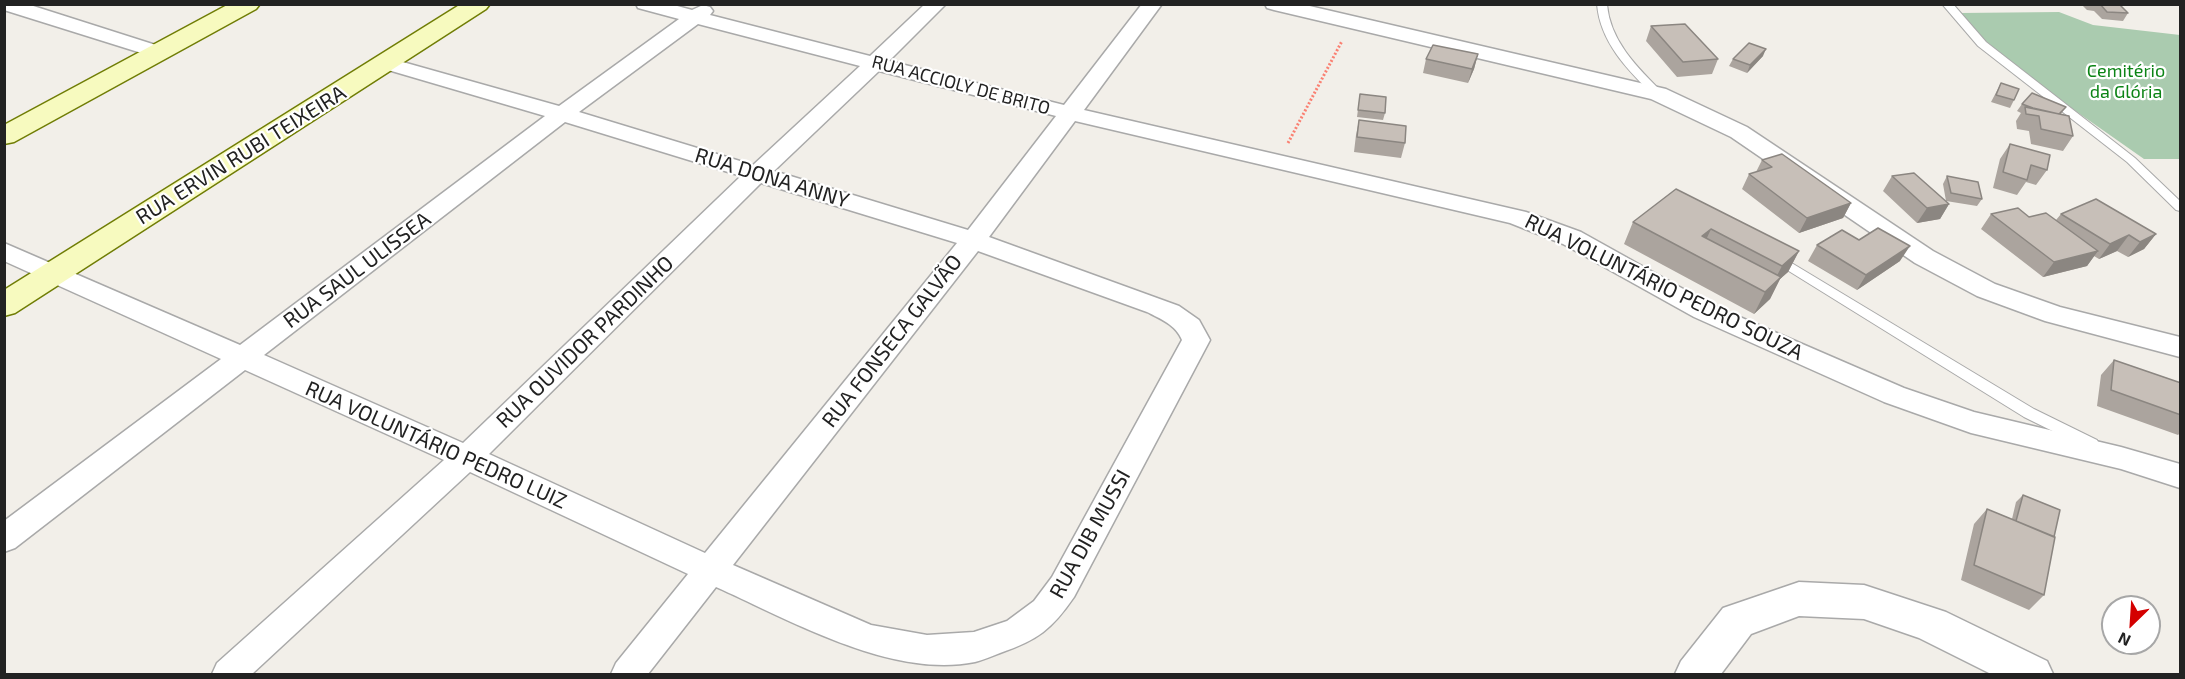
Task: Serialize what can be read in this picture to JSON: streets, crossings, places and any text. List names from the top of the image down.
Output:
{
  "streets": {
    "main road": ["RUA ERVIN RUBI TEIXEIRA"],
    "street": [
      "RUA ACCIOLY DE BRITO",
      "RUA DONA ANNY",
      "RUA SAUL ULISSEA",
      "RUA VOLUNTÁRIO PEDRO SOUZA",
      "RUA FONSECA GALVÃO",
      "RUA OUVIDOR PARDINHO",
      "RUA VOLUNTÁRIO PEDRO LUIZ",
      "RUA DIB MUSSI"
    ]
  },
  "crossings": [
    ["RUA ACCIOLY DE BRITO", "RUA SAUL ULISSEA"],
    ["RUA ACCIOLY DE BRITO", "RUA VOLUNTÁRIO PEDRO SOUZA"],
    ["RUA ACCIOLY DE BRITO", "RUA FONSECA GALVÃO"],
    ["RUA ACCIOLY DE BRITO", "RUA OUVIDOR PARDINHO"],
    ["RUA ERVIN RUBI TEIXEIRA", "RUA DONA ANNY"],
    ["RUA ERVIN RUBI TEIXEIRA", "RUA VOLUNTÁRIO PEDRO LUIZ"],
    ["RUA DONA ANNY", "RUA SAUL ULISSEA"],
    ["RUA DONA ANNY", "RUA FONSECA GALVÃO"],
    ["RUA DONA ANNY", "RUA OUVIDOR PARDINHO"],
    ["RUA DONA ANNY", "RUA DIB MUSSI"],
    ["RUA SAUL ULISSEA", "RUA VOLUNTÁRIO PEDRO LUIZ"],
    ["RUA FONSECA GALVÃO", "RUA VOLUNTÁRIO PEDRO LUIZ"],
    ["RUA OUVIDOR PARDINHO", "RUA VOLUNTÁRIO PEDRO LUIZ"],
    ["RUA VOLUNTÁRIO PEDRO LUIZ", "RUA DIB MUSSI"]
  ],
  "parks": ["Cemitério da Glória"],
  "north": "bottom left"
}
